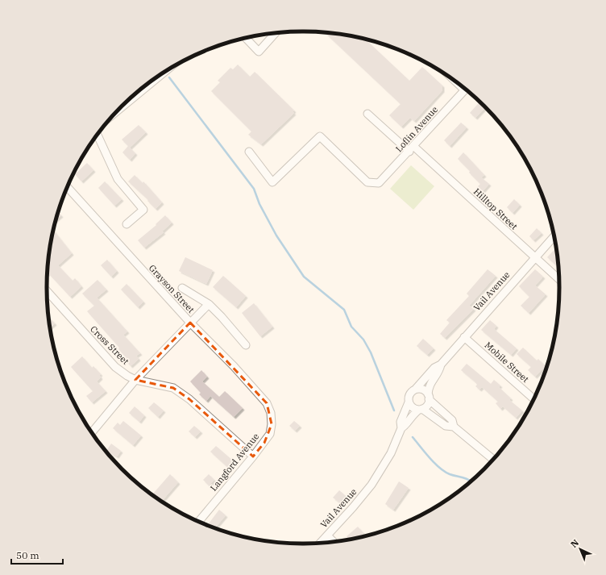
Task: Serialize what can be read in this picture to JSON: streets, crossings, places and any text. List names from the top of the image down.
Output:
{
  "streets": {
    "street": [
      "Loflin Avenue",
      "Hilltop Street",
      "Grayson Street",
      "Vail Avenue",
      "Cross Street",
      "Mobile Street",
      "Langford Avenue"
    ]
  },
  "crossings": [
    ["Loflin Avenue", "Hilltop Street"],
    ["Hilltop Street", "Vail Avenue"],
    ["Grayson Street", "Langford Avenue"],
    ["Vail Avenue", "Mobile Street"],
    ["Cross Street", "Langford Avenue"]
  ],
  "scale_bar": "50 m",
  "north": "top left"
}
